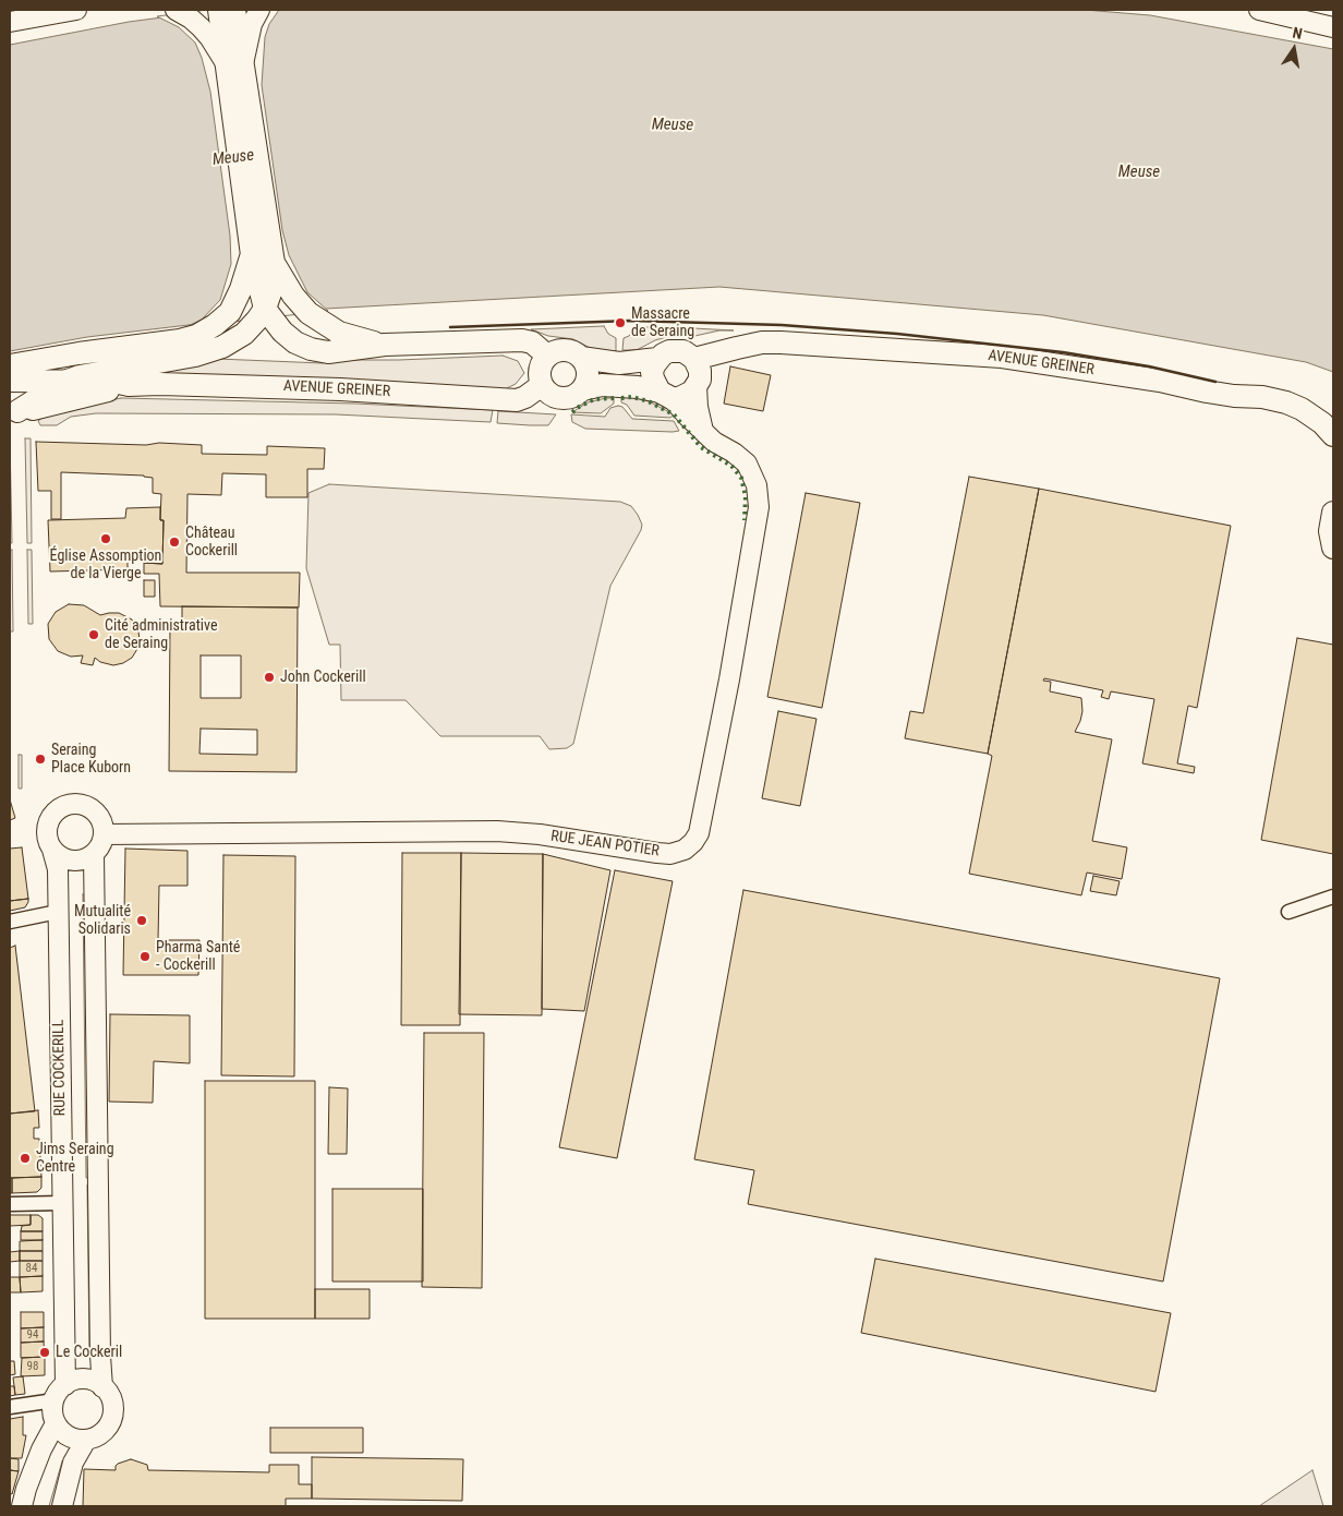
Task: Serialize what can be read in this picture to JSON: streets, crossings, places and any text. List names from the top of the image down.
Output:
{
  "streets": {
    "main road": ["AVENUE GREINER", "RUE JEAN POTIER", "RUE COCKERILL"]
  },
  "crossings": [
    ["AVENUE GREINER", "RUE JEAN POTIER"],
    ["RUE JEAN POTIER", "RUE COCKERILL"]
  ],
  "water": ["Meuse"],
  "places": [
    "Massacre de Seraing",
    "Église Assomption de la Vierge",
    "Château Cockerill",
    "Cité administrative de Seraing",
    "John Cockerill",
    "Seraing Place Kuborn",
    "Mutualité Solidaris",
    "Pharma Santé - Cockerill",
    "Jims Seraing Centre",
    "Le Cockeril"
  ],
  "house_numbers": ["84", "94", "98"],
  "north": "top"
}
